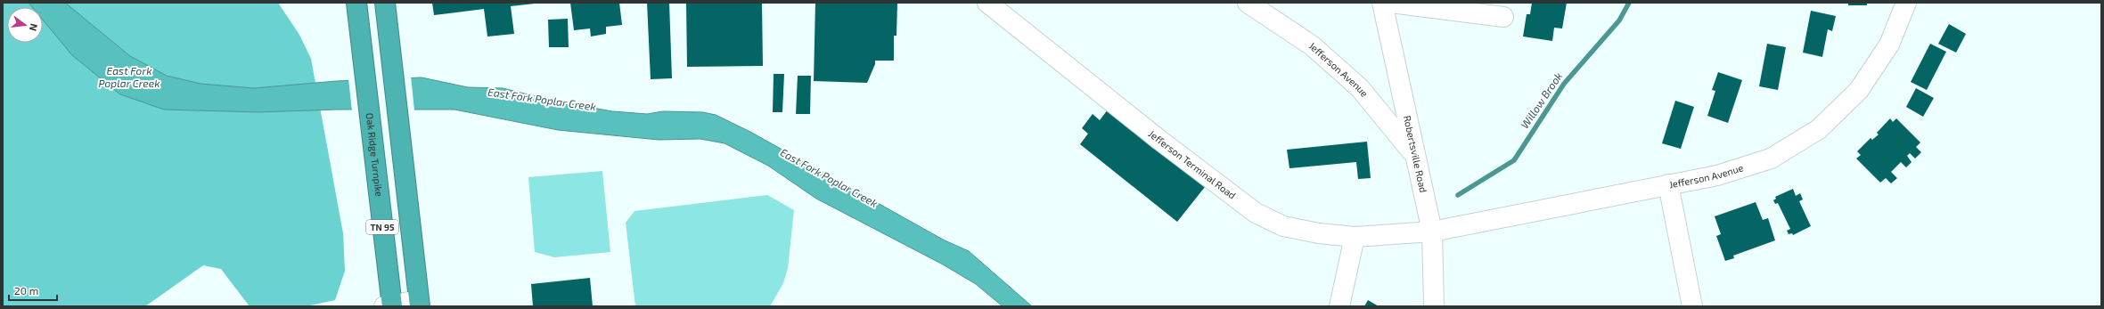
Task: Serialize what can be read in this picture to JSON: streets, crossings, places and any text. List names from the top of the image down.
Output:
{
  "streets": {
    "highway": ["Oak Ridge Turnpike", "TN 95"],
    "street": ["Jefferson Avenue", "Robertsville Road", "Jefferson Terminal Road"]
  },
  "crossings": [
    ["Jefferson Avenue", "Robertsville Road"],
    ["Jefferson Avenue", "Jefferson Terminal Road"],
    ["Robertsville Road", "Jefferson Terminal Road"]
  ],
  "water": ["East Fork Poplar Creek", "Willow Brook"],
  "scale_bar": "20 m",
  "north": "right"
}
